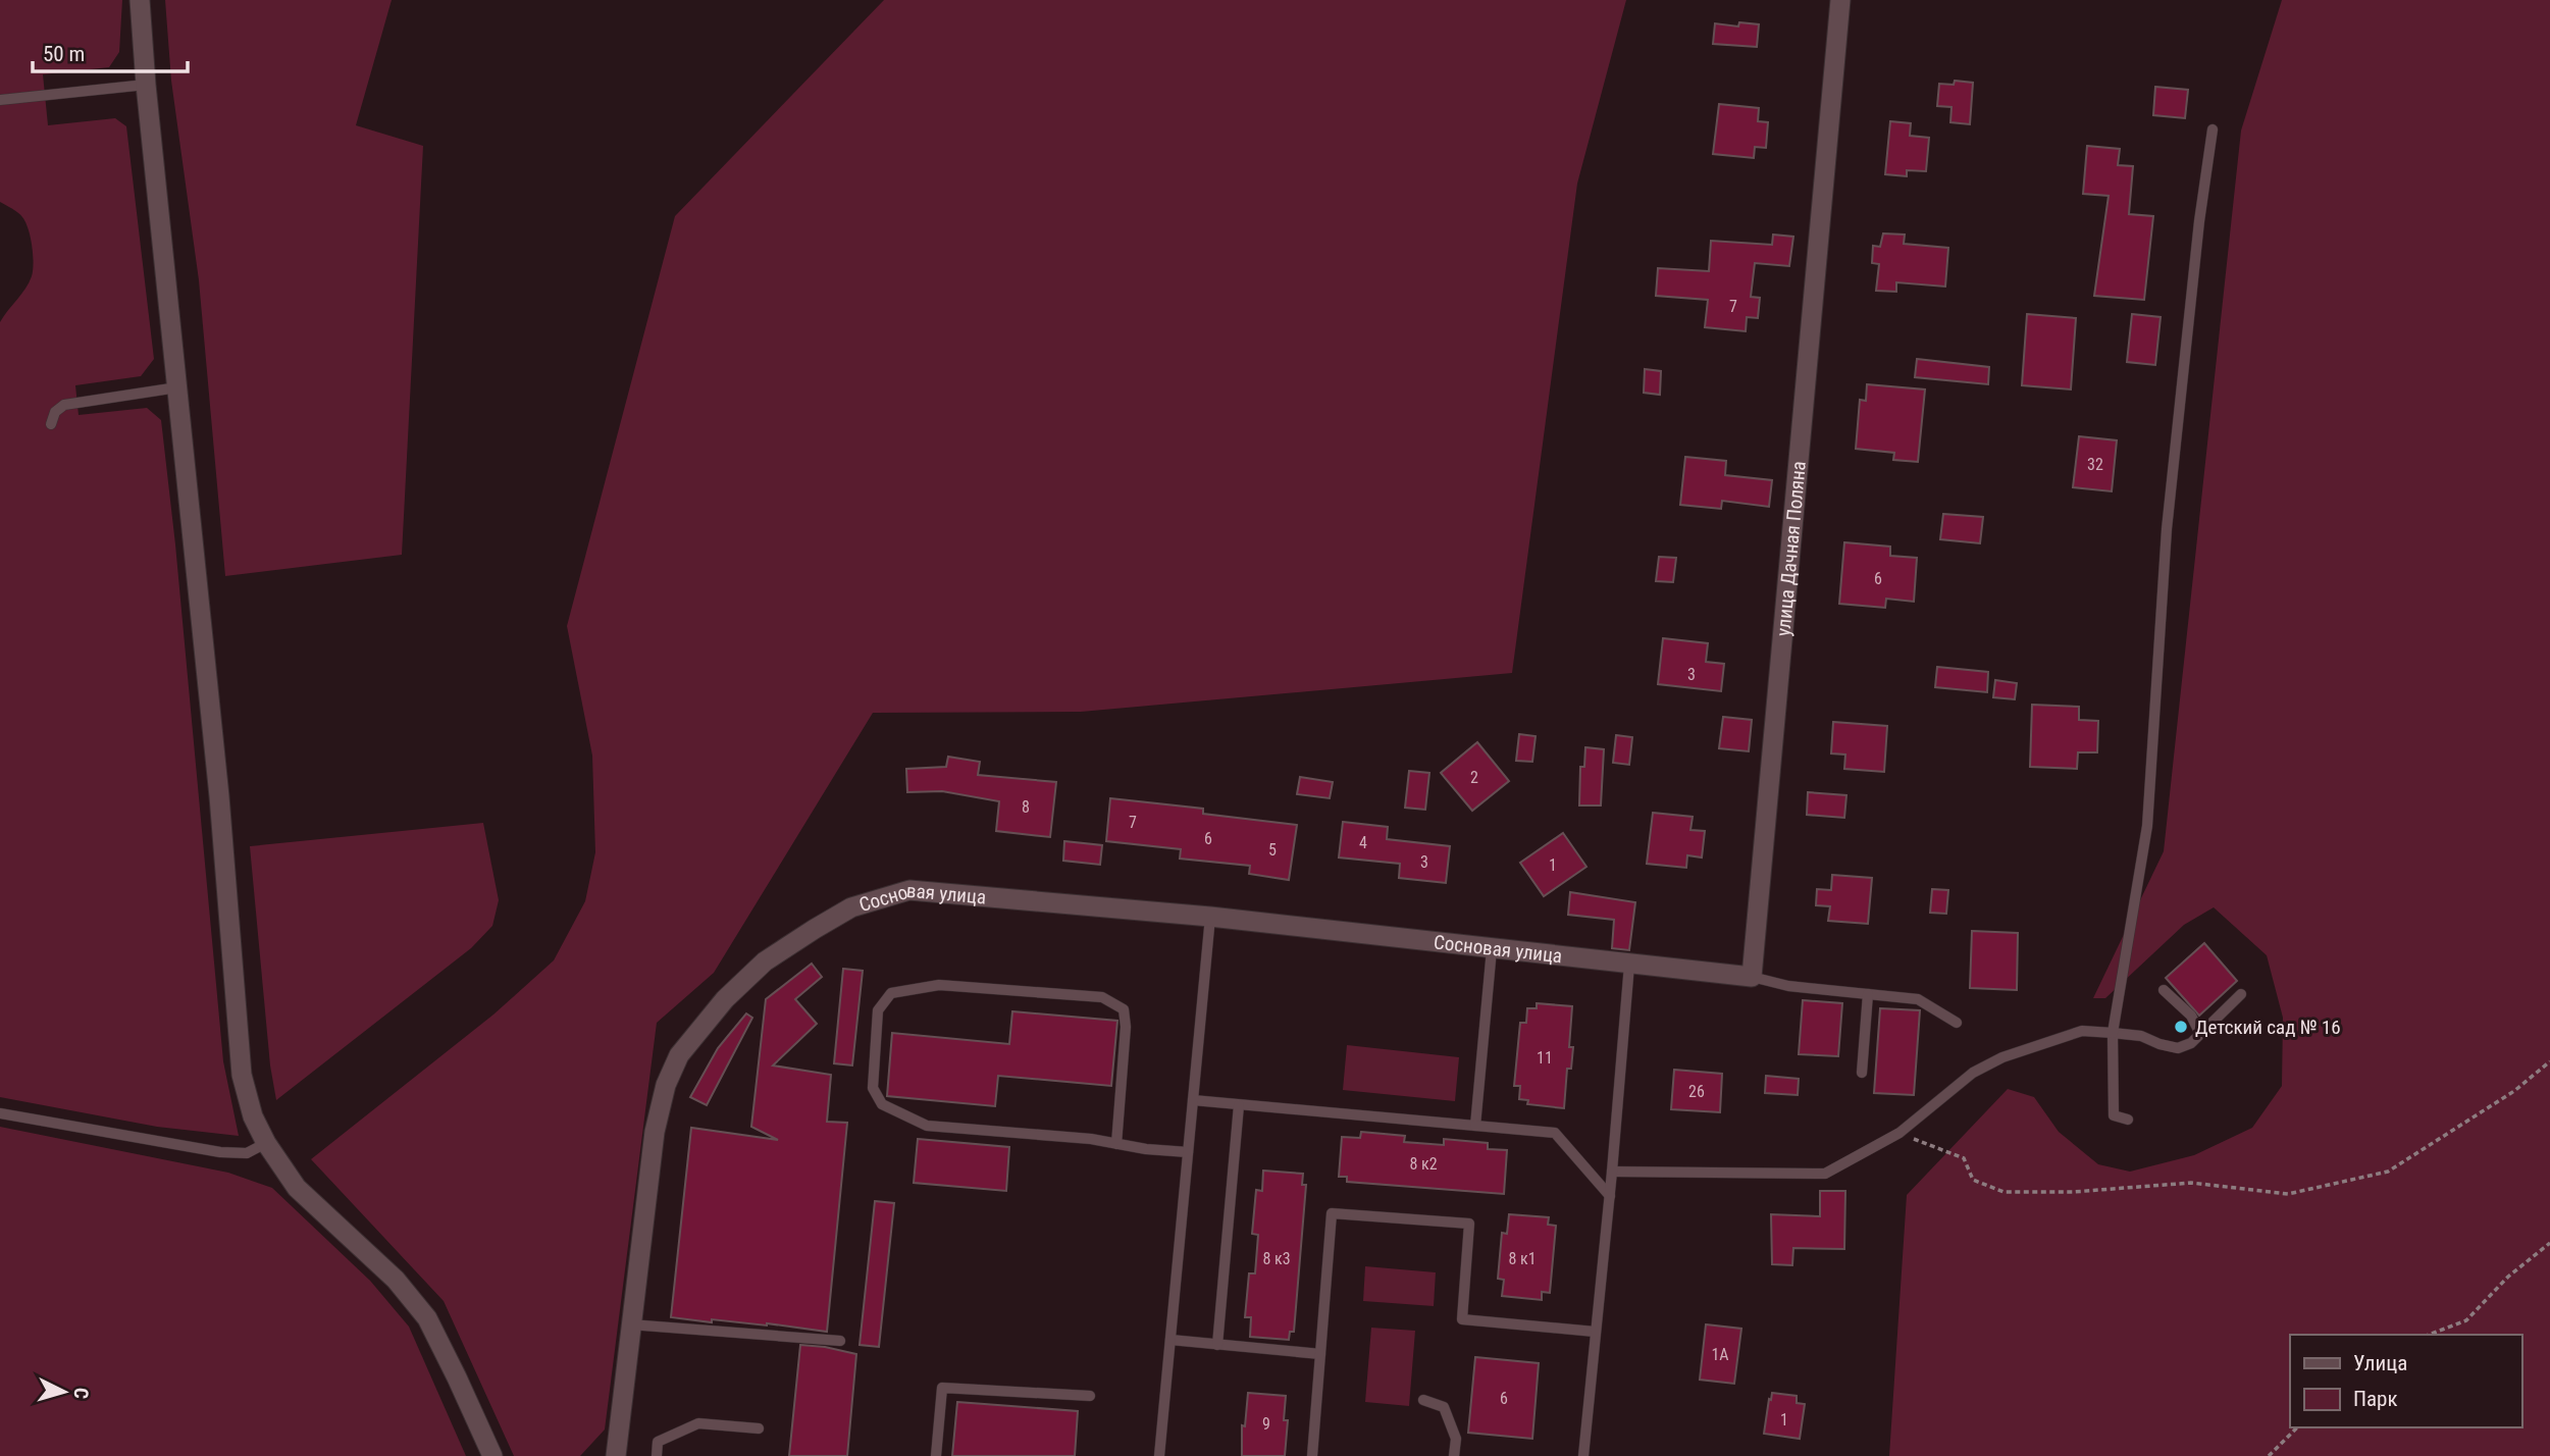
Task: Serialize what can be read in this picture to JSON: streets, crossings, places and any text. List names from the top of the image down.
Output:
{
  "streets": {
    "street": ["улица Дачная Поляна", "Сосновая улица"]
  },
  "places": ["Детский сад № 16"],
  "house_numbers": [
    "7",
    "32",
    "6",
    "3",
    "2",
    "8",
    "7",
    "6",
    "4",
    "5",
    "3",
    "1",
    "11",
    "26",
    "8 к2",
    "8 к3",
    "8 к1",
    "1А",
    "6",
    "1",
    "9"
  ],
  "legend": ["Улица", "Парк"],
  "scale_bar": "50 m",
  "north": "right"
}
